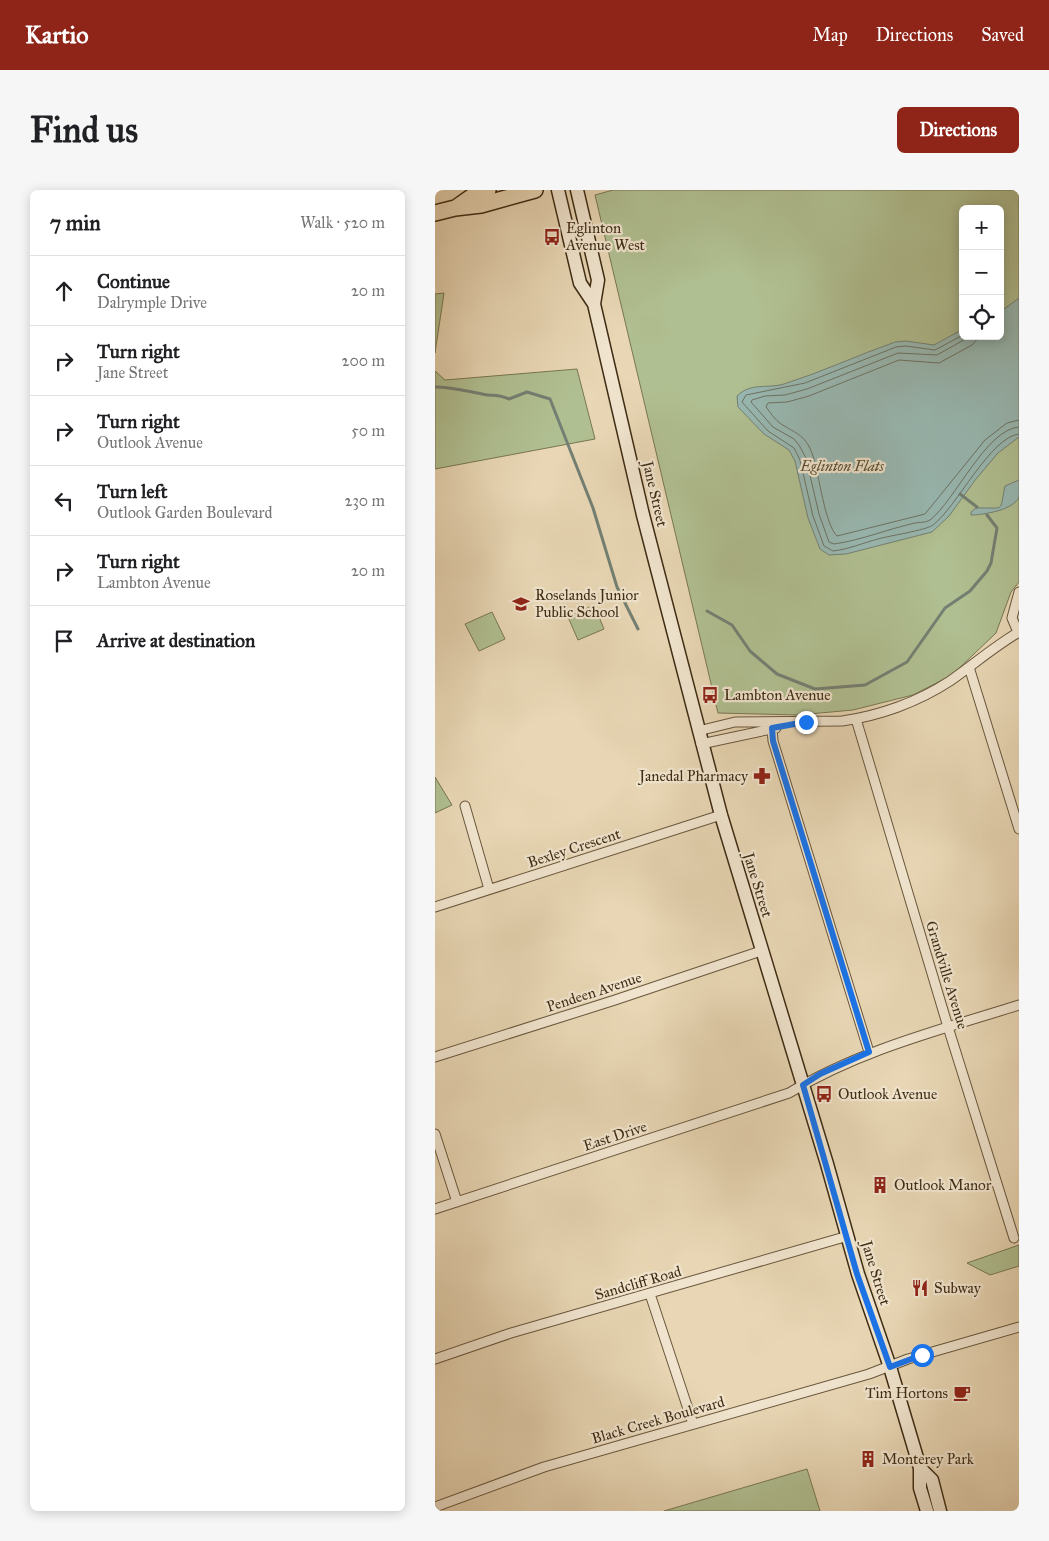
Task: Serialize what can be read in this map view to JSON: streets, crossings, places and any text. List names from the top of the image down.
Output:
{
  "streets": {
    "main road": ["Jane Street"],
    "street": [
      "Bexley Crescent",
      "Grandville Avenue",
      "Pendeen Avenue",
      "East Drive",
      "Sandcliff Road",
      "Black Creek Boulevard"
    ]
  },
  "crossings": [
    ["Jane Street", "Bexley Crescent"],
    ["Jane Street", "Pendeen Avenue"],
    ["Jane Street", "East Drive"],
    ["Jane Street", "Sandcliff Road"],
    ["Jane Street", "Black Creek Boulevard"]
  ],
  "parks": ["Eglinton Flats"],
  "places": {
    "bus stop": ["Eglinton Avenue West", "Lambton Avenue", "Outlook Avenue"],
    "school or university": ["Roselands Junior Public School"],
    "pharmacy": ["Janedal Pharmacy"],
    "building": ["Outlook Manor", "Monterey Park"],
    "restaurant": ["Subway"],
    "cafe": ["Tim Hortons"]
  },
  "page": {
    "header": "Kartio",
    "nav": ["Map", "Directions", "Saved"],
    "buttons": "Directions",
    "title": "Find us",
    "heading": ["7 min", "Walk · 520 m"],
    "map_buttons": ["+", "−"],
    "list": [
      ["Continue", "Dalrymple Drive", "20 m"],
      ["Turn right", "Jane Street", "200 m"],
      ["Turn right", "Outlook Avenue", "50 m"],
      ["Turn left", "Outlook Garden Boulevard", "230 m"],
      ["Turn right", "Lambton Avenue", "20 m"],
      "Arrive at destination"
    ]
  }
}
